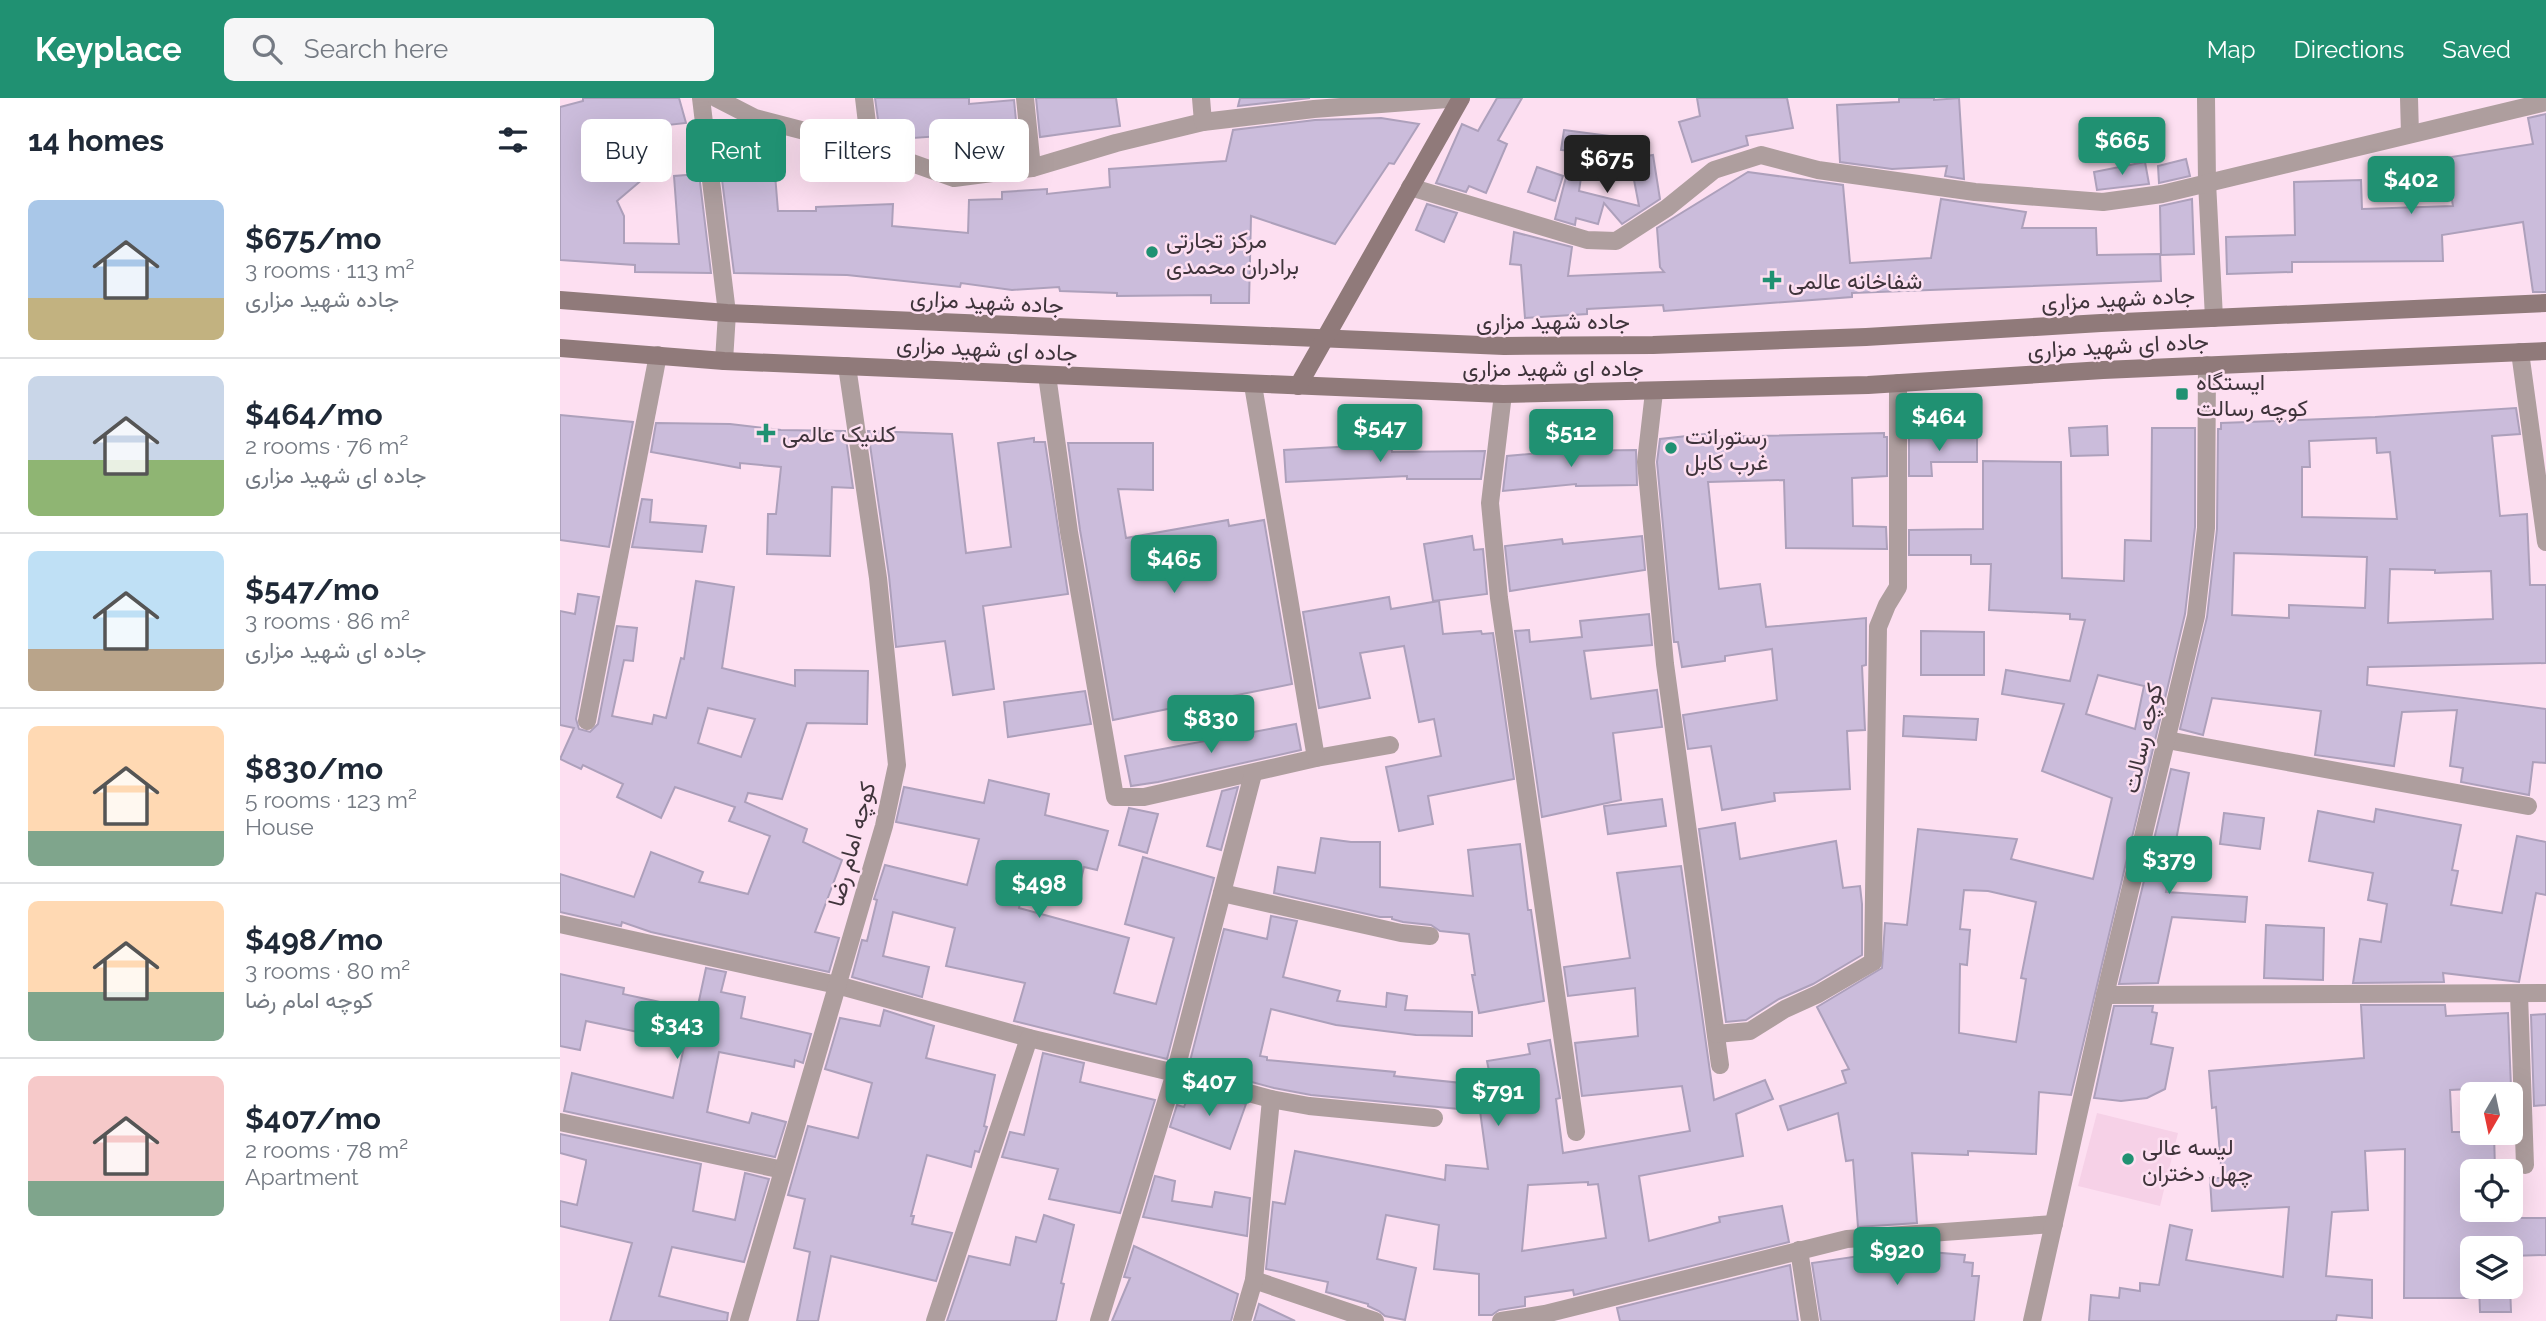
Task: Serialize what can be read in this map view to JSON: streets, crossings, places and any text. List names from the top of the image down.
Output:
{
  "streets": {
    "main road": ["جاده شهید مزاری", "جاده ای شهید مزاری"],
    "street": ["کوچه رسالت", "کوچه امام رضا"]
  },
  "crossings": [
    ["جاده ای شهید مزاری", "کوچه رسالت"],
    ["جاده ای شهید مزاری", "کوچه امام رضا"]
  ],
  "places": {
    "other": ["مرکز تجارتی برادران محمدی", "رستورانت غرب کابل", "لیسه عالی چهل دختران"],
    "health": ["شفاخانه عالمی", "کلنیک عالمی"],
    "transit": ["ایستگاه کوچه رسالت"]
  },
  "north": "bottom",
  "page": {
    "header": "Keyplace",
    "search": "Search here",
    "nav": ["Map", "Directions", "Saved"],
    "heading": "14 homes",
    "price": [
      "$665",
      "$675",
      "$402",
      "$464",
      "$547",
      "$512",
      "$465",
      "$830",
      "$379",
      "$498",
      "$343",
      "$407",
      "$791",
      "$920"
    ],
    "chip": [
      "Buy",
      "Rent",
      "Filters",
      "New"
    ],
    "list": [
      {
        "name": "$675/mo",
        "note": "3 rooms · 113 m² · جاده شهید مزاری"
      },
      {
        "name": "$464/mo",
        "note": "2 rooms · 76 m² · جاده ای شهید مزاری"
      },
      {
        "name": "$547/mo",
        "note": "3 rooms · 86 m² · جاده ای شهید مزاری"
      },
      {
        "name": "$830/mo",
        "note": "5 rooms · 123 m² · House"
      },
      {
        "name": "$498/mo",
        "note": "3 rooms · 80 m² · کوچه امام رضا"
      },
      {
        "name": "$407/mo",
        "note": "2 rooms · 78 m² · Apartment"
      }
    ]
  }
}
